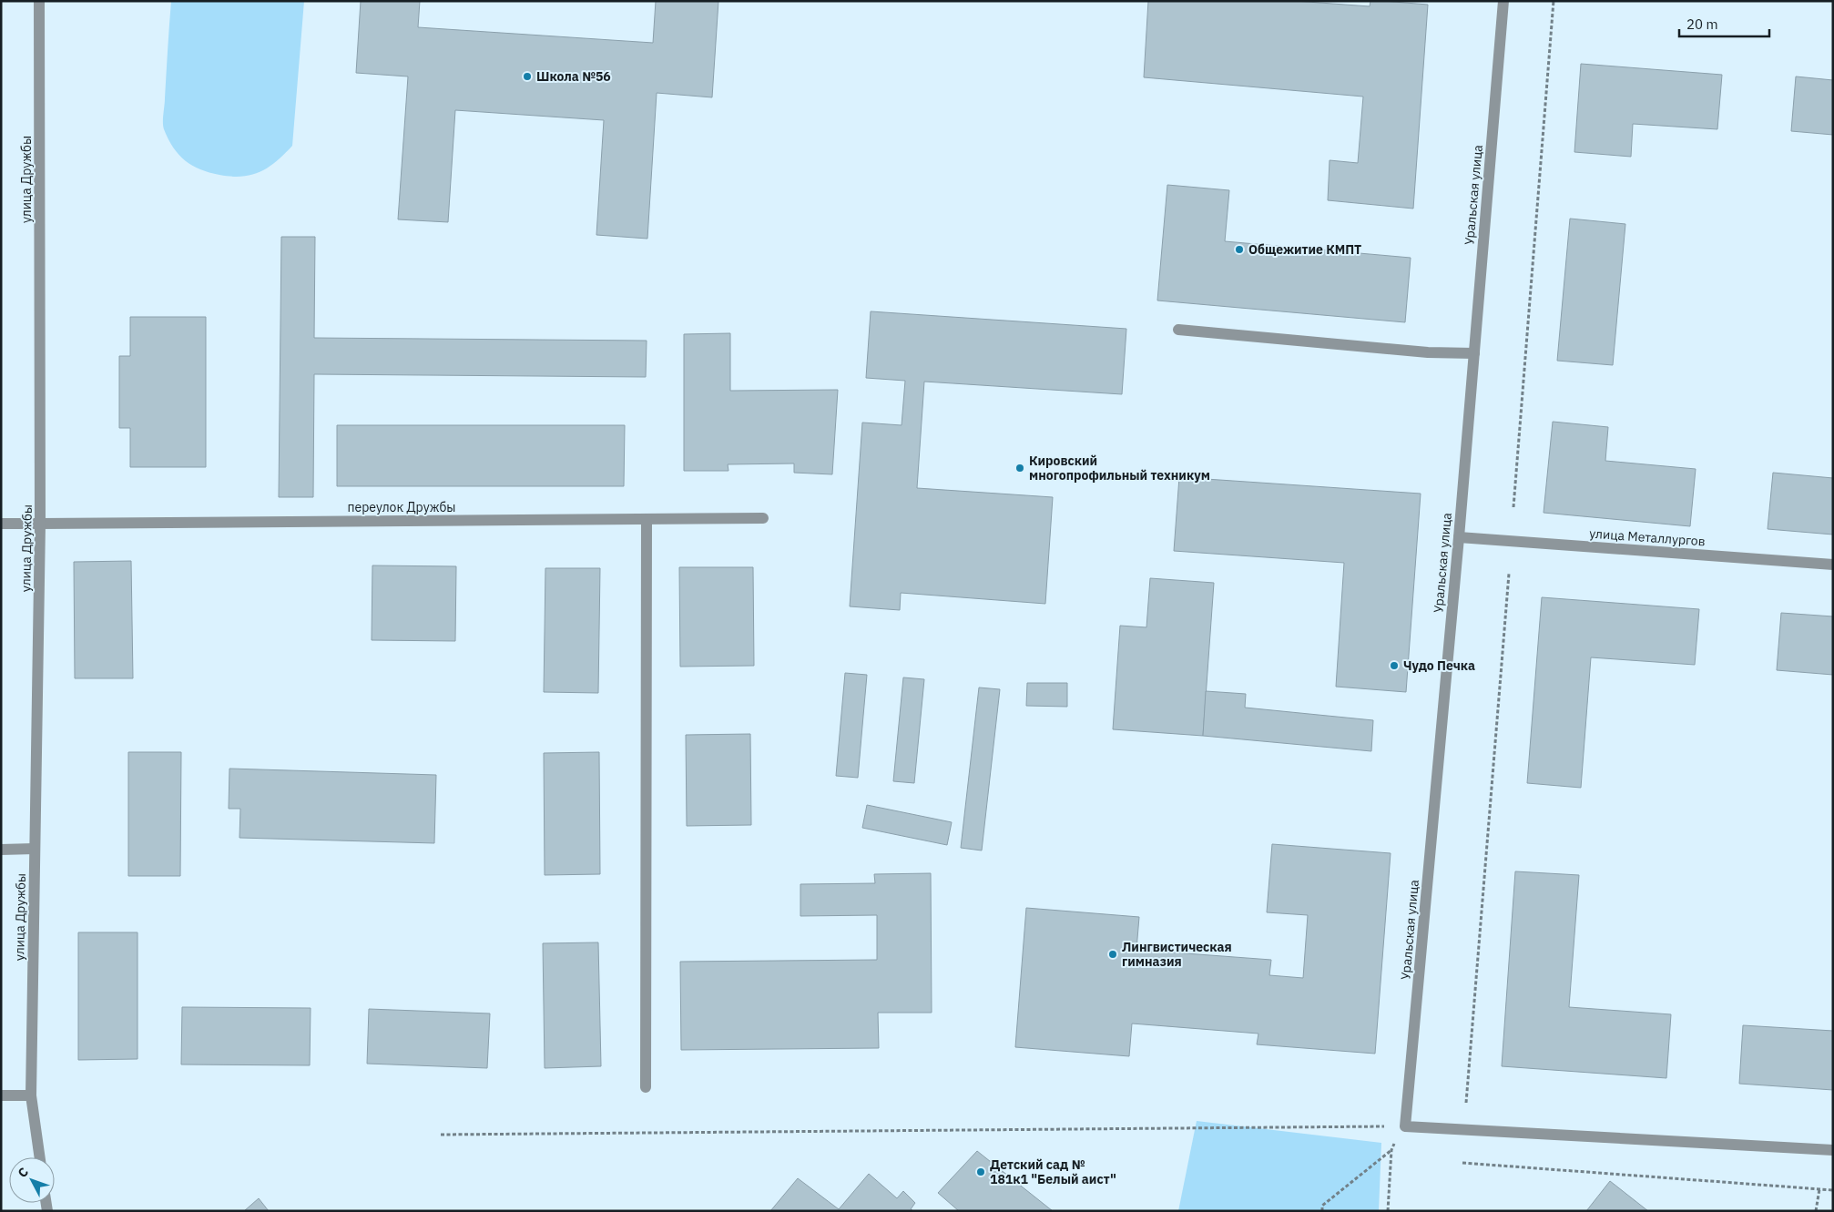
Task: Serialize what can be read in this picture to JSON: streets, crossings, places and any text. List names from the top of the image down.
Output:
{
  "streets": {
    "street": [
      "улица Дружбы",
      "Уральская улица",
      "переулок Дружбы",
      "улица Металлургов"
    ]
  },
  "crossings": [
    ["улица Дружбы", "переулок Дружбы"],
    ["Уральская улица", "улица Металлургов"]
  ],
  "places": [
    "Школа №56",
    "Общежитие КМПТ",
    "Кировский многопрофильный техникум",
    "Чудо Печка",
    "Лингвистическая гимназия",
    "Детский сад № 181к1 \"Белый аист\""
  ],
  "scale_bar": "20 m",
  "north": "top left"
}
